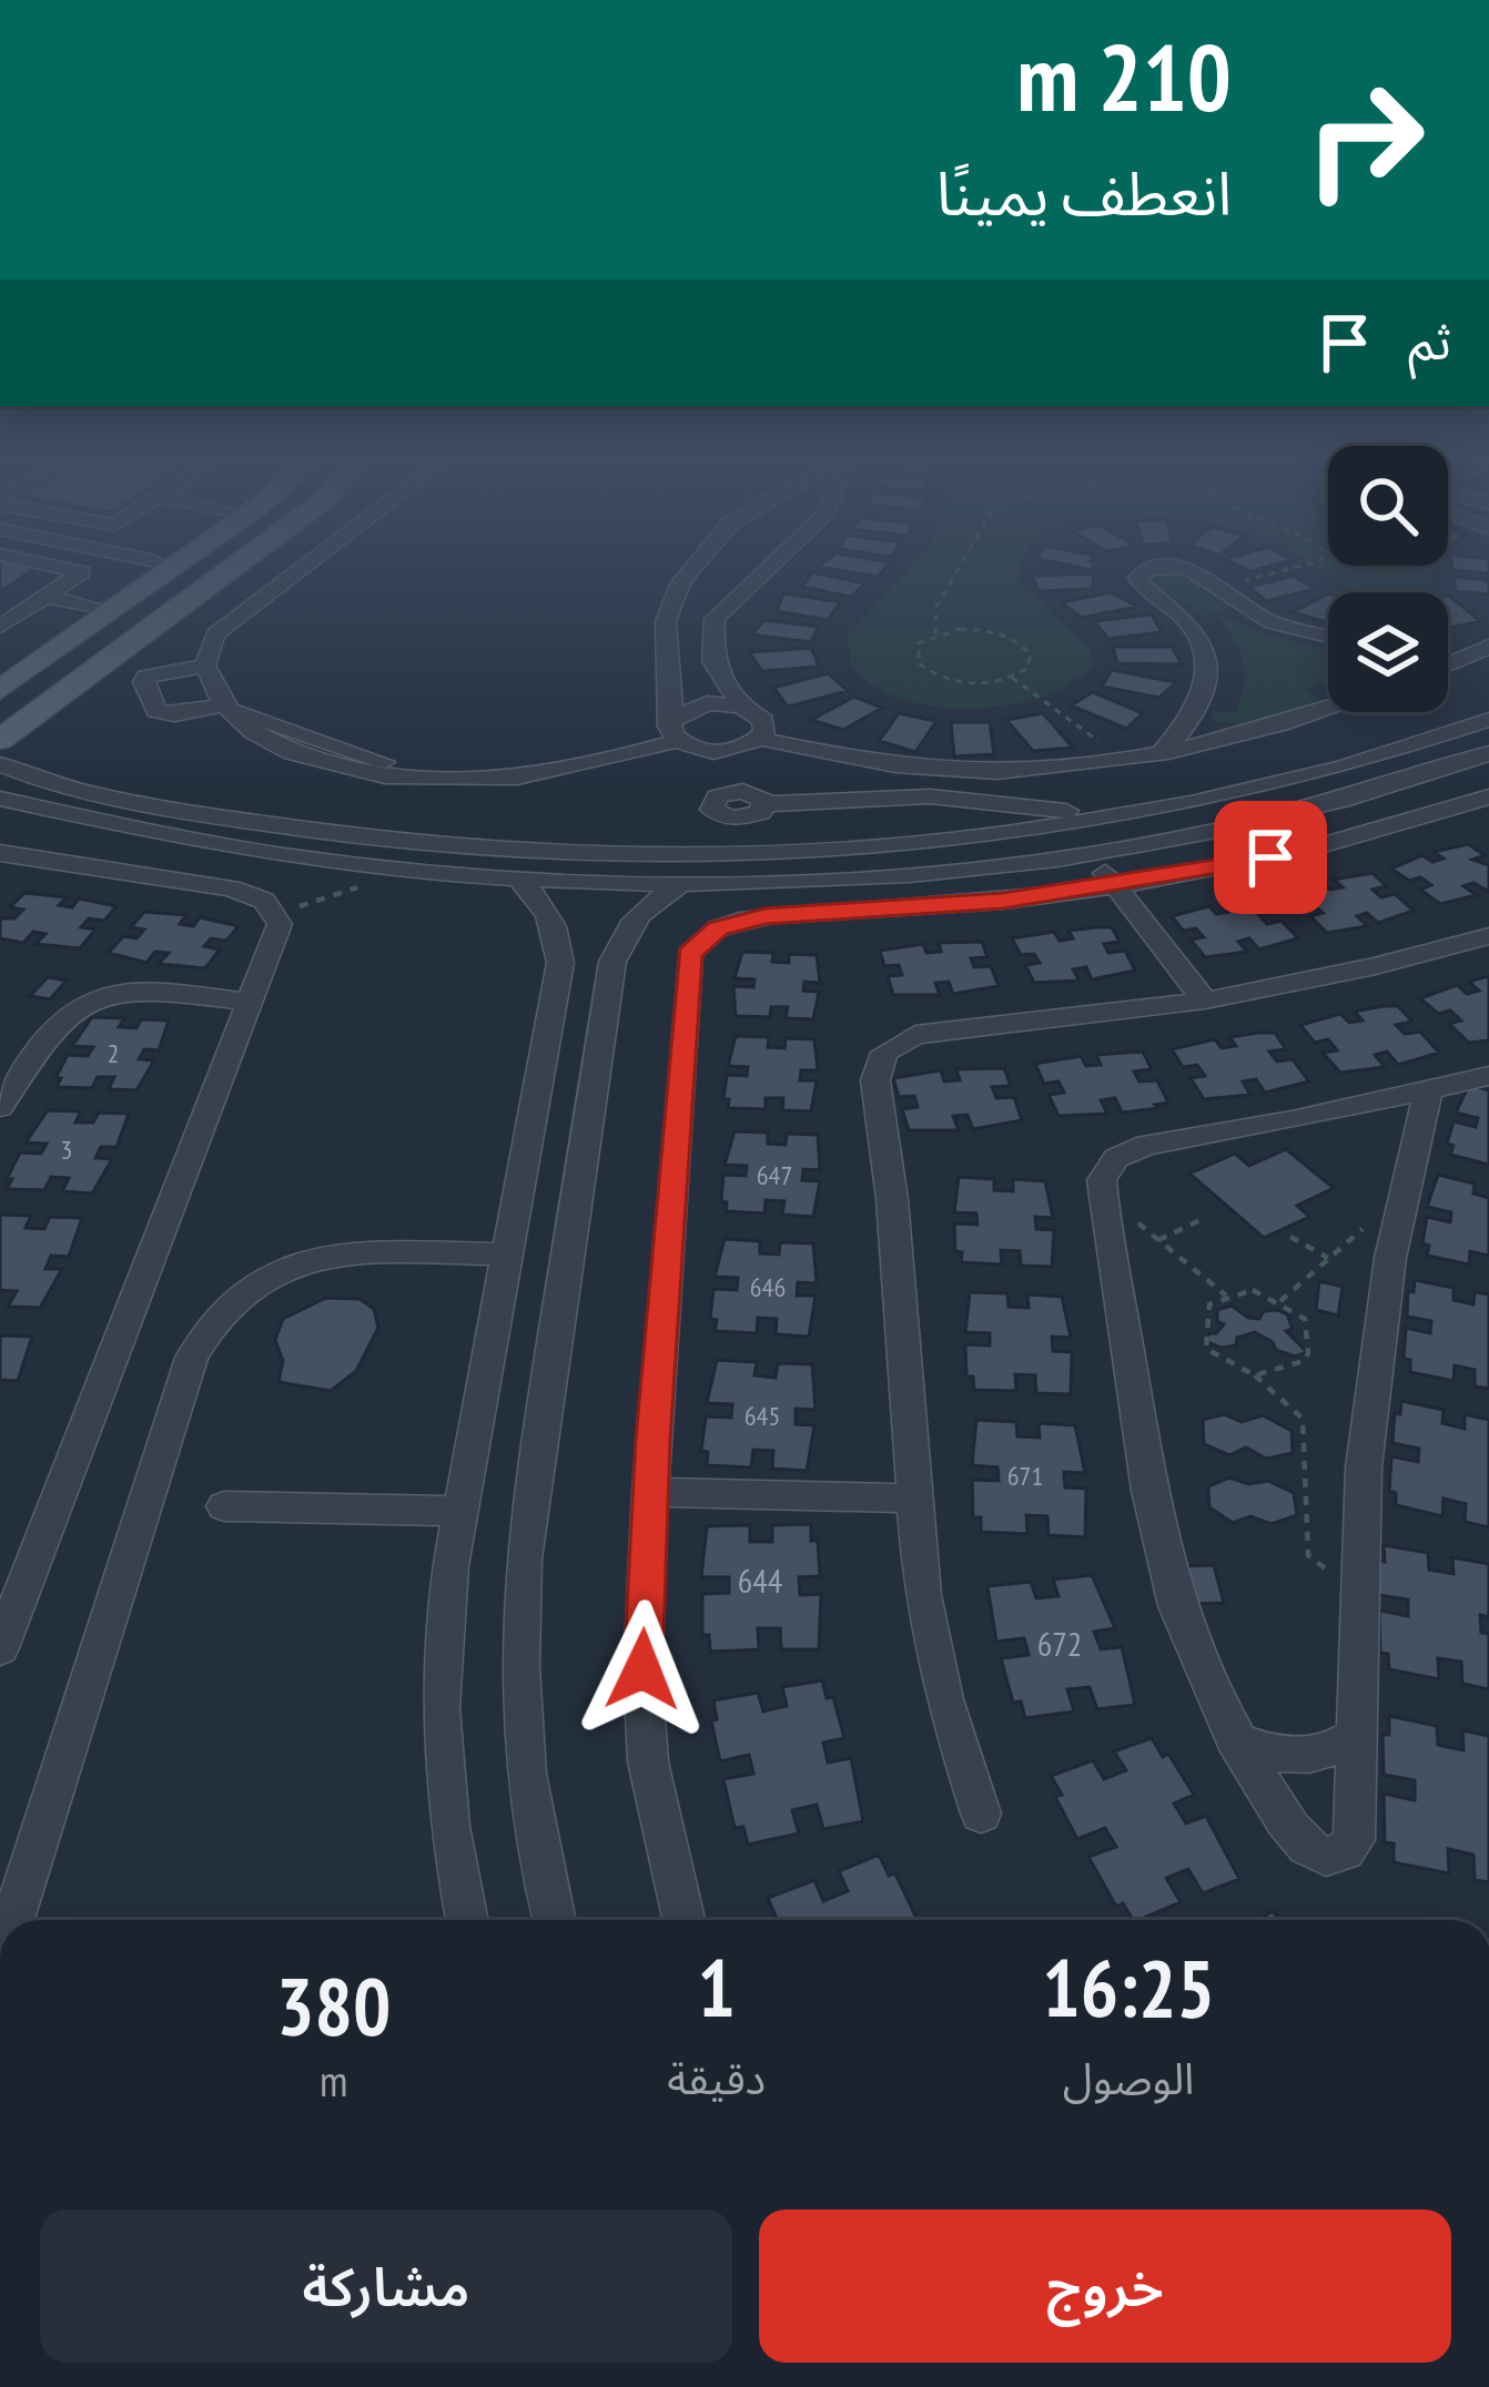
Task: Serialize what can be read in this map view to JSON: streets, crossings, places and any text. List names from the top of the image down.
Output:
{
  "house_numbers": [
    "2",
    "3",
    "647",
    "646",
    "645",
    "671",
    "644",
    "672"
  ],
  "page": {
    "turn": ["210 m", "انعطف يمينًا"],
    "then": "ثم",
    "eta": [
      "16:25",
      "الوصول",
      "1",
      "دقيقة",
      "380",
      "m"
    ],
    "buttons": ["خروج", "مشاركة"]
  }
}
